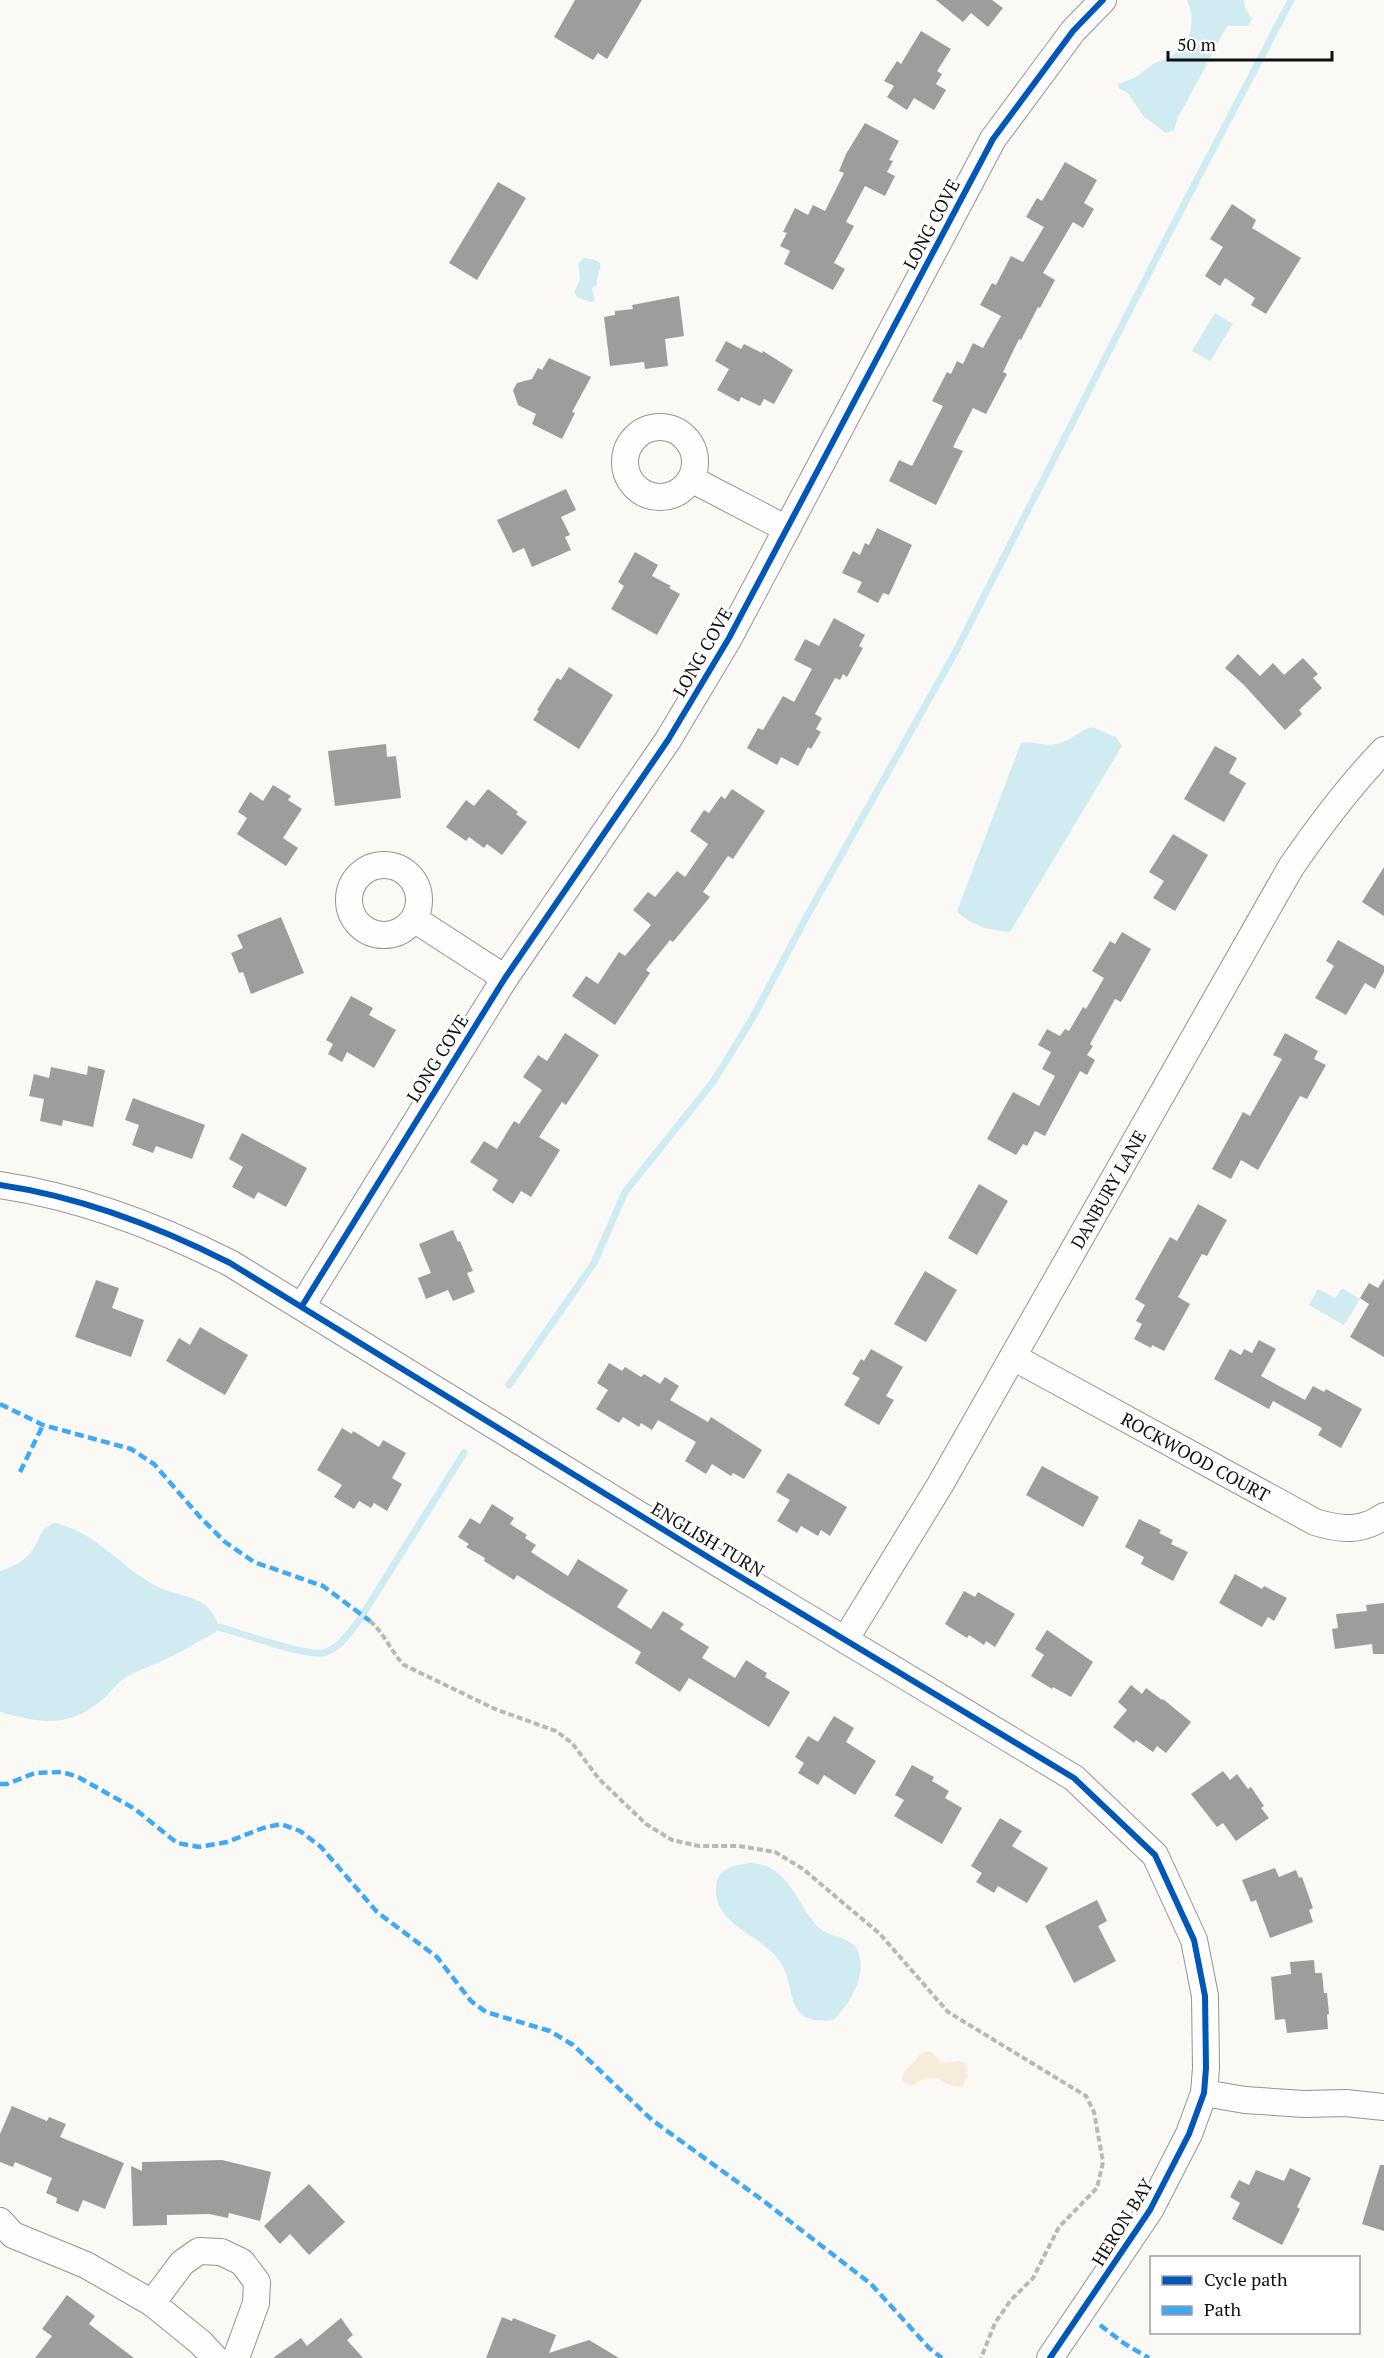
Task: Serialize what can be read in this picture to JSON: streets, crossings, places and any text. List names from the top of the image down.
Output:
{
  "streets": {
    "street": [
      "LONG COVE",
      "DANBURY LANE",
      "ROCKWOOD COURT",
      "ENGLISH TURN",
      "HERON BAY"
    ]
  },
  "crossings": [
    ["LONG COVE", "ENGLISH TURN"],
    ["DANBURY LANE", "ROCKWOOD COURT"],
    ["DANBURY LANE", "ENGLISH TURN"],
    ["ENGLISH TURN", "HERON BAY"]
  ],
  "legend": ["Cycle path", "Path"],
  "scale_bar": "50 m"
}
